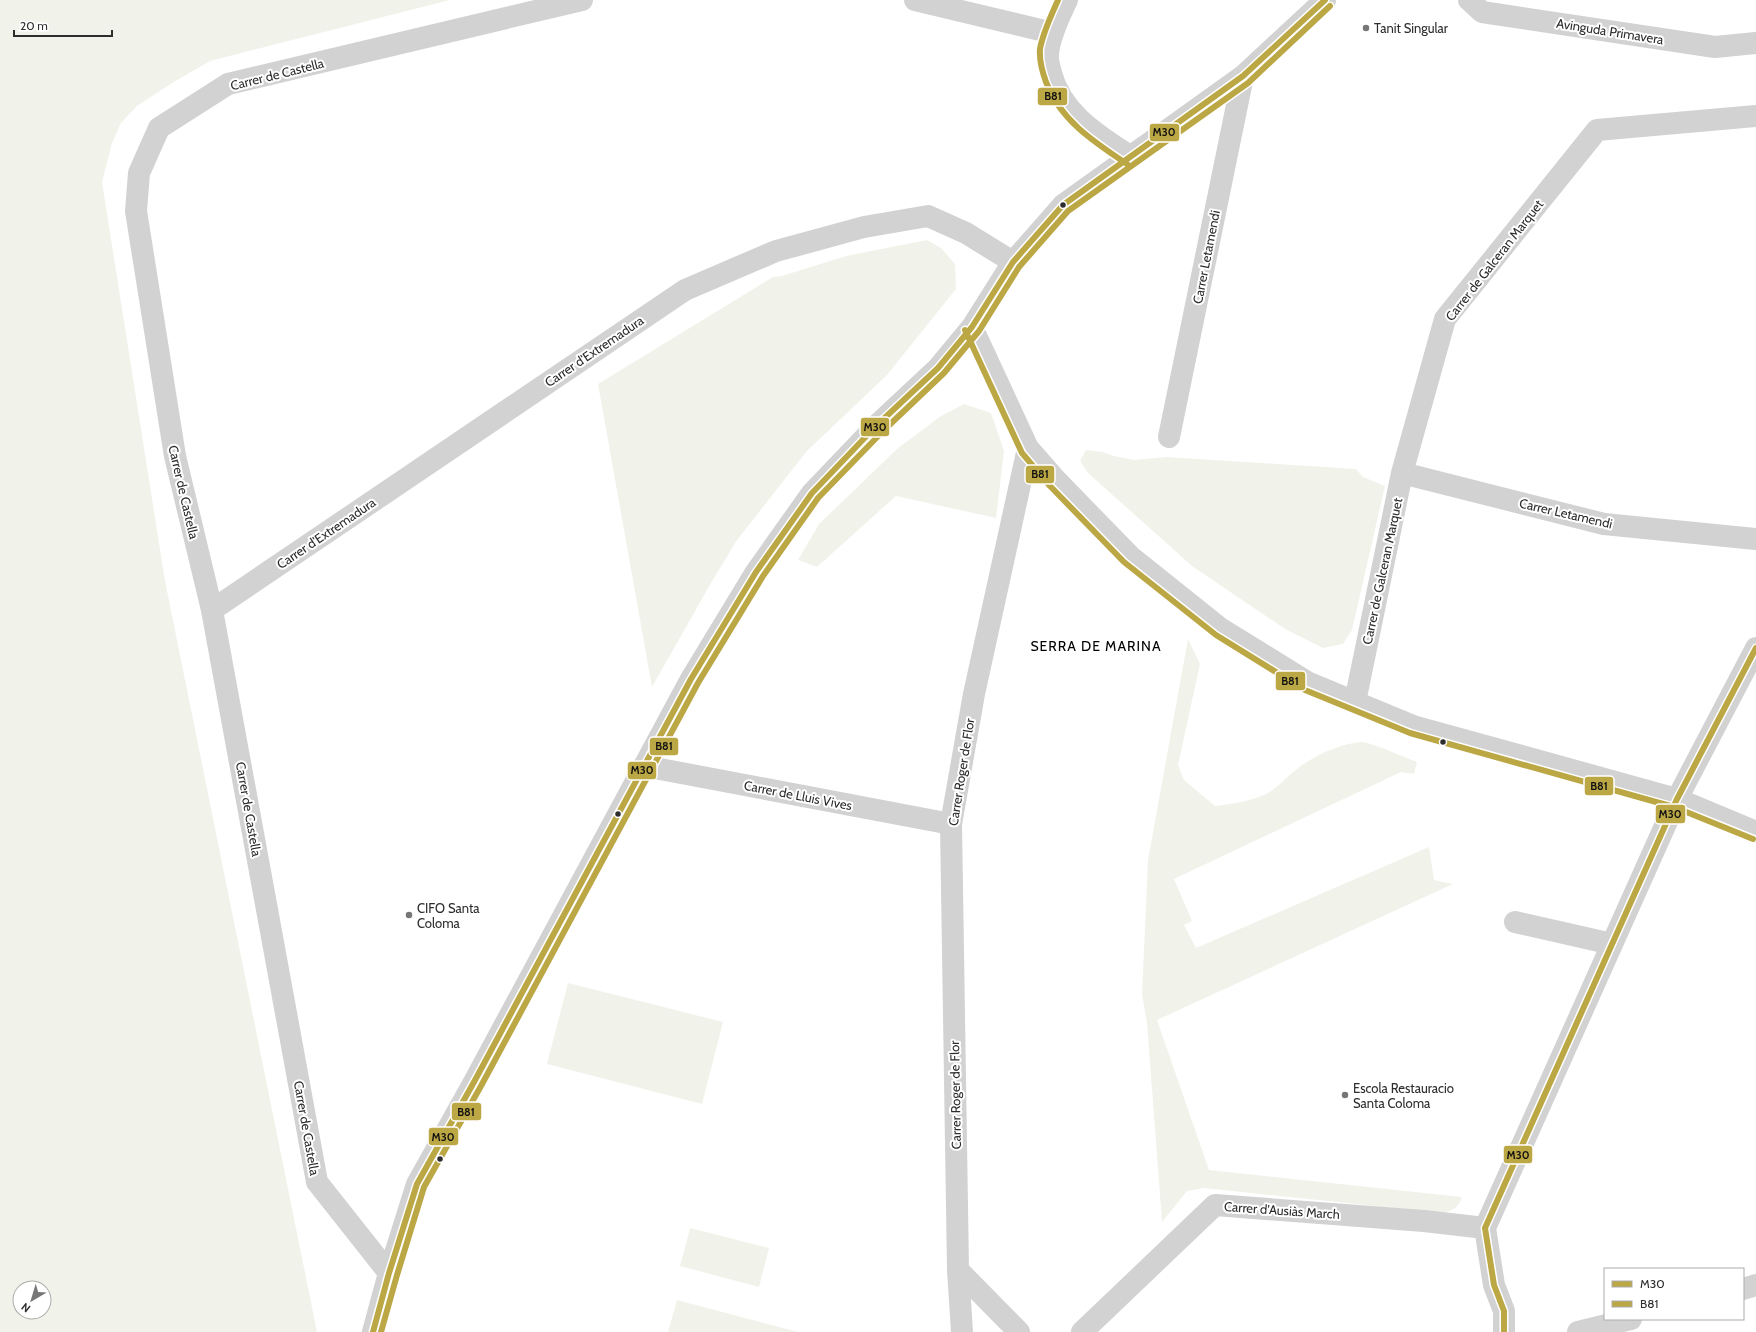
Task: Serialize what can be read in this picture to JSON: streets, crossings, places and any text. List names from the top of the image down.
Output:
{
  "streets": {
    "street": [
      "Avinguda Primavera",
      "Carrer de Castella",
      "Carrer Letamendi",
      "Carrer de Galceran Marquet",
      "Carrer d'Extremadura",
      "Carrer Roger de Flor",
      "Carrer de Lluis Vives",
      "Carrer d'Ausiàs March"
    ]
  },
  "crossings": [
    ["Carrer de Castella", "Carrer d'Extremadura"],
    ["Carrer Letamendi", "Carrer de Galceran Marquet"],
    ["Carrer Roger de Flor", "Carrer de Lluis Vives"]
  ],
  "districts": ["SERRA DE MARINA"],
  "places": ["Tanit Singular", "CIFO Santa Coloma", "Escola Restauracio Santa Coloma"],
  "lines": ["transit line M30", "transit line B81"],
  "legend": ["M30", "B81"],
  "scale_bar": "20 m",
  "north": "bottom left"
}
